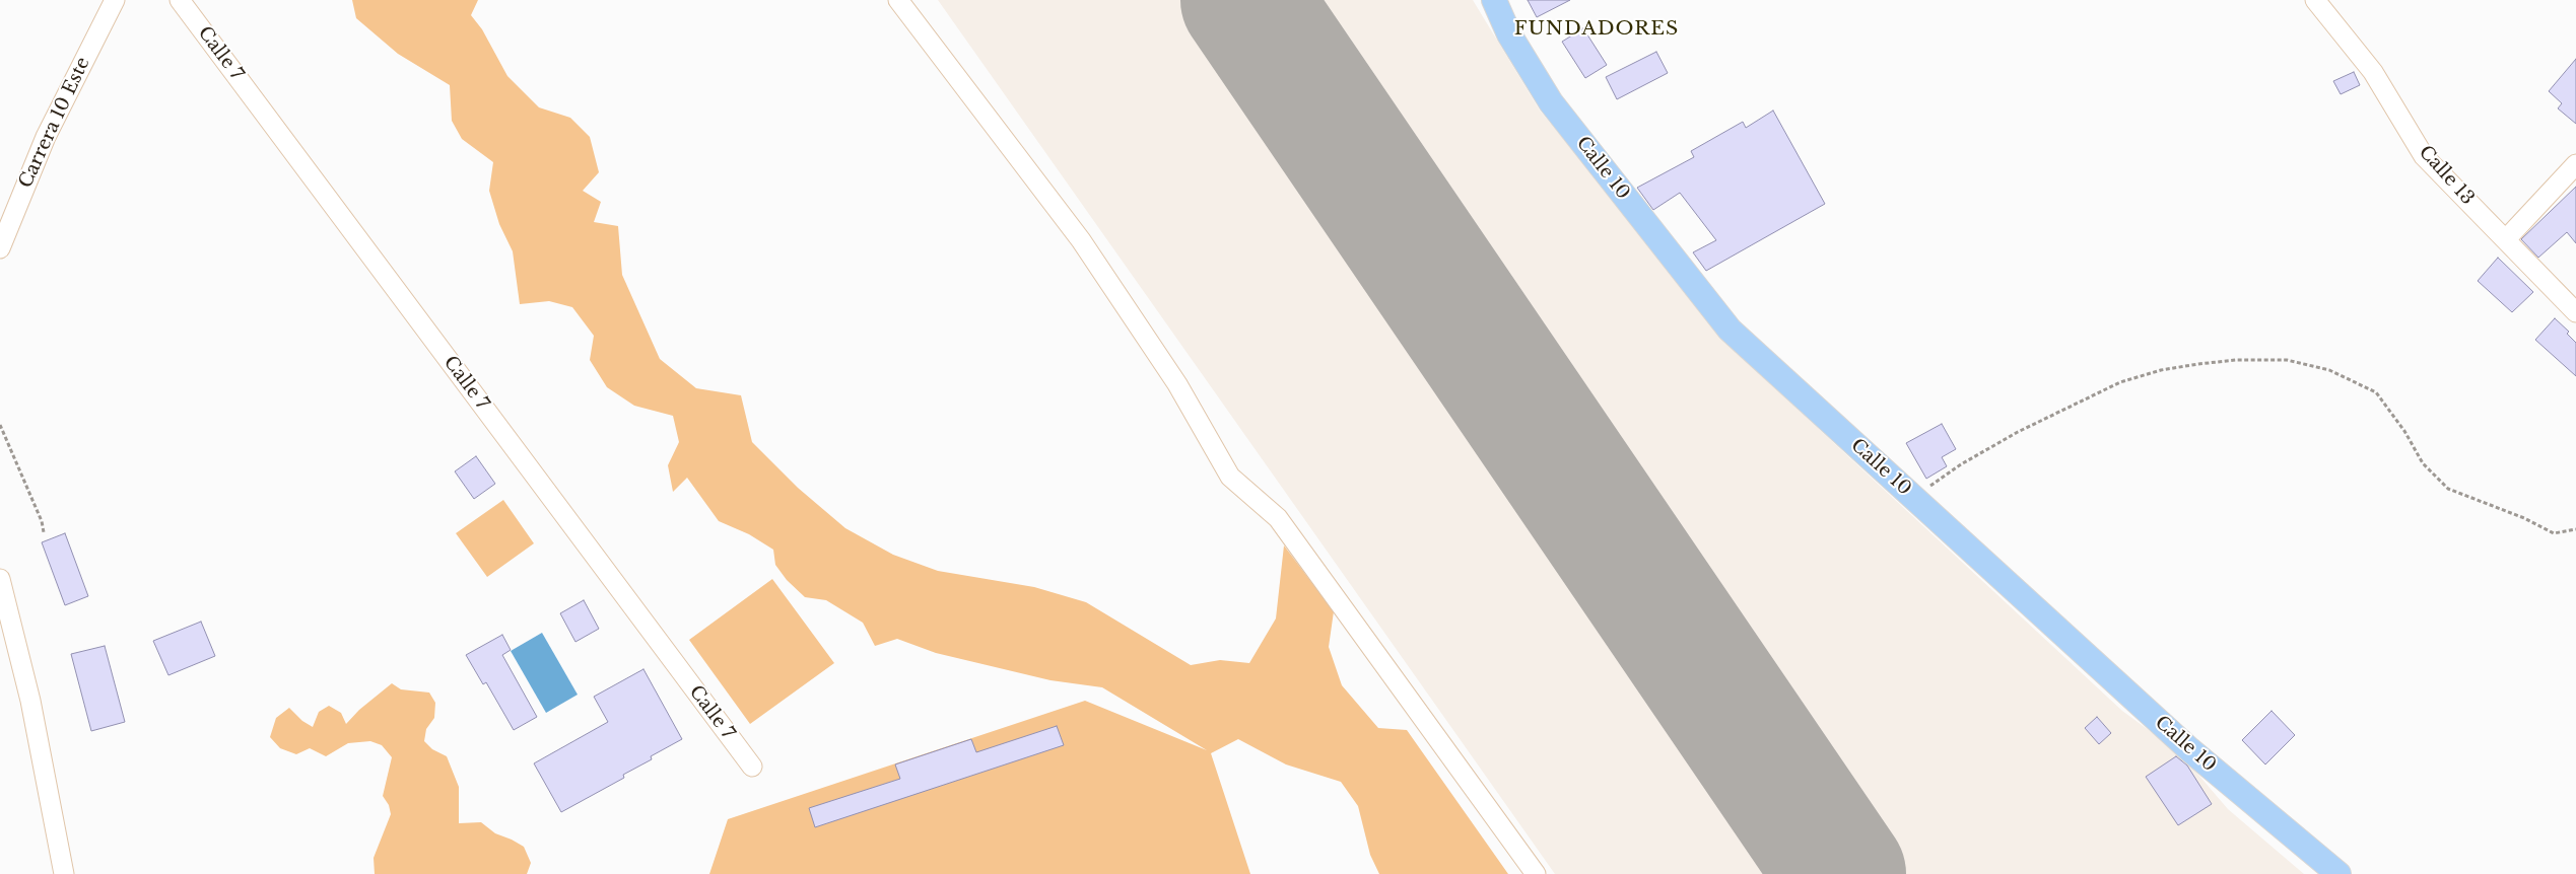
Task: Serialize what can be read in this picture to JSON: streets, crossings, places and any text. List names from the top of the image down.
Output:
{
  "streets": {
    "main road": ["Calle 10"],
    "street": ["Calle 7", "Carrera 10 Este", "Calle 13"]
  },
  "districts": ["FUNDADORES"]
}
